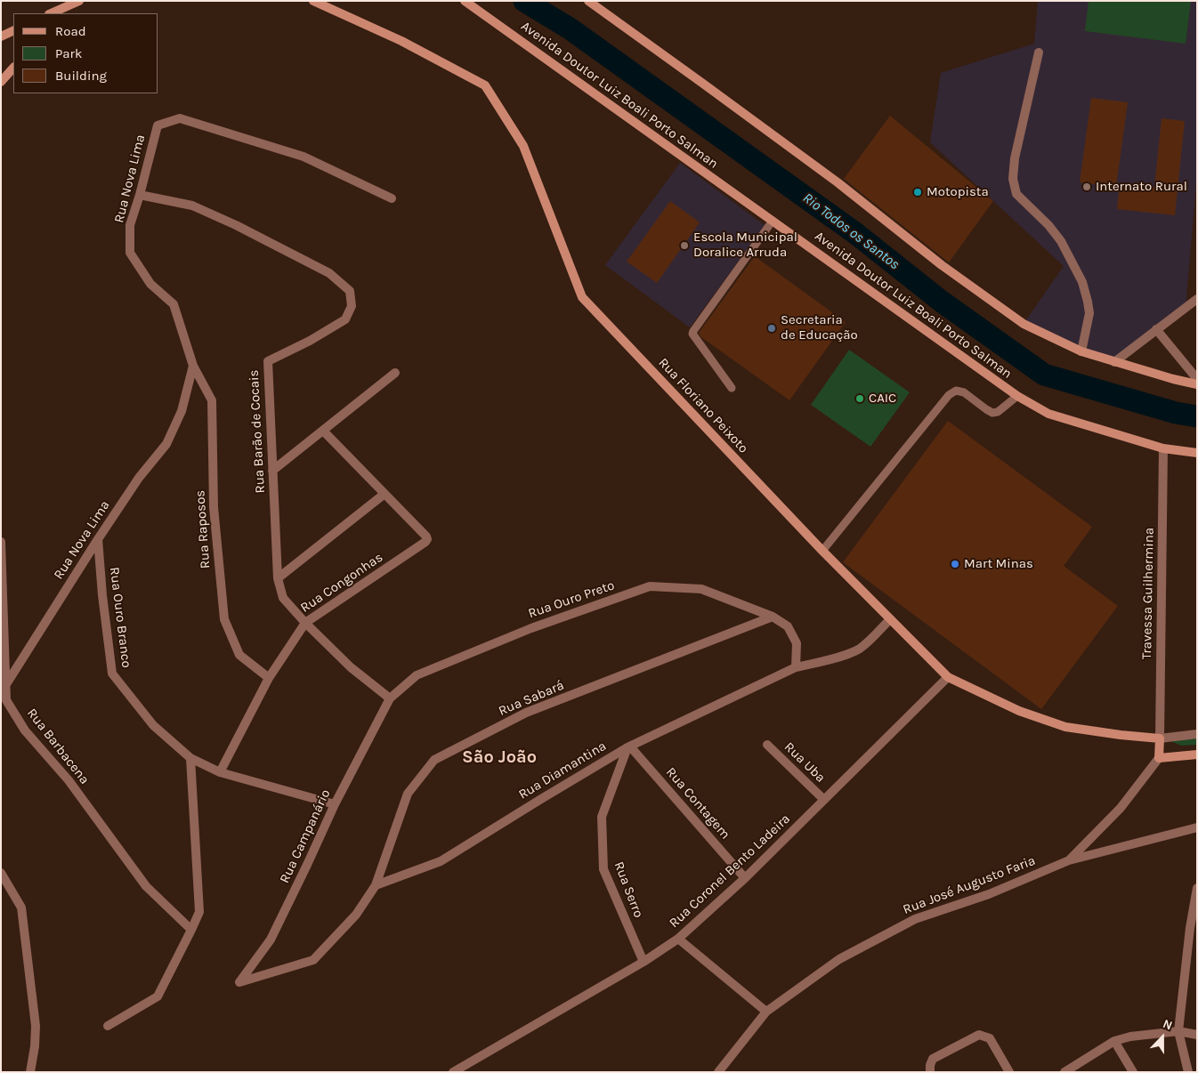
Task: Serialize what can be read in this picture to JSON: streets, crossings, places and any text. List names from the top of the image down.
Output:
{
  "streets": {
    "street": [
      "Avenida Doutor Luiz Boali Porto Salman",
      "Rua Nova Lima",
      "Rua Floriano Peixoto",
      "Rua Barão de Cocais",
      "Rua Raposos",
      "Rua Congonhas",
      "Travessa Guilhermina",
      "Rua Ouro Preto",
      "Rua Ouro Branco",
      "Rua Sabará",
      "Rua Barbacena",
      "Rua Uba",
      "Rua Diamantina",
      "Rua Contagem",
      "Rua Campanário",
      "Rua Coronel Bento Ladeira",
      "Rua José Augusto Faria",
      "Rua Serro"
    ]
  },
  "crossings": [
    ["Avenida Doutor Luiz Boali Porto Salman", "Travessa Guilhermina"],
    ["Rua Nova Lima", "Rua Barão de Cocais"],
    ["Rua Nova Lima", "Rua Raposos"],
    ["Rua Nova Lima", "Rua Ouro Branco"],
    ["Rua Nova Lima", "Rua Barbacena"],
    ["Rua Floriano Peixoto", "Travessa Guilhermina"],
    ["Rua Floriano Peixoto", "Rua Diamantina"],
    ["Rua Floriano Peixoto", "Rua Coronel Bento Ladeira"],
    ["Rua Barão de Cocais", "Rua Congonhas"],
    ["Rua Barão de Cocais", "Rua Ouro Preto"],
    ["Rua Barão de Cocais", "Rua Campanário"],
    ["Rua Raposos", "Rua Congonhas"],
    ["Rua Congonhas", "Rua Ouro Branco"],
    ["Rua Ouro Preto", "Rua Sabará"],
    ["Rua Ouro Preto", "Rua Diamantina"],
    ["Rua Ouro Preto", "Rua Campanário"],
    ["Rua Ouro Branco", "Rua Campanário"],
    ["Rua Sabará", "Rua Diamantina"],
    ["Rua Sabará", "Rua Campanário"],
    ["Rua Uba", "Rua Coronel Bento Ladeira"],
    ["Rua Diamantina", "Rua Contagem"],
    ["Rua Diamantina", "Rua Serro"],
    ["Rua Contagem", "Rua Coronel Bento Ladeira"],
    ["Rua Contagem", "Rua Serro"],
    ["Rua Coronel Bento Ladeira", "Rua Serro"]
  ],
  "districts": ["São João"],
  "water": ["Rio Todos os Santos"],
  "places": [
    "Internato Rural",
    "Motopista",
    "Escola Municipal Doralice Arruda",
    "Secretaria de Educação",
    "CAIC",
    "Mart Minas"
  ],
  "legend": ["Road", "Park", "Building"],
  "north": "top"
}
